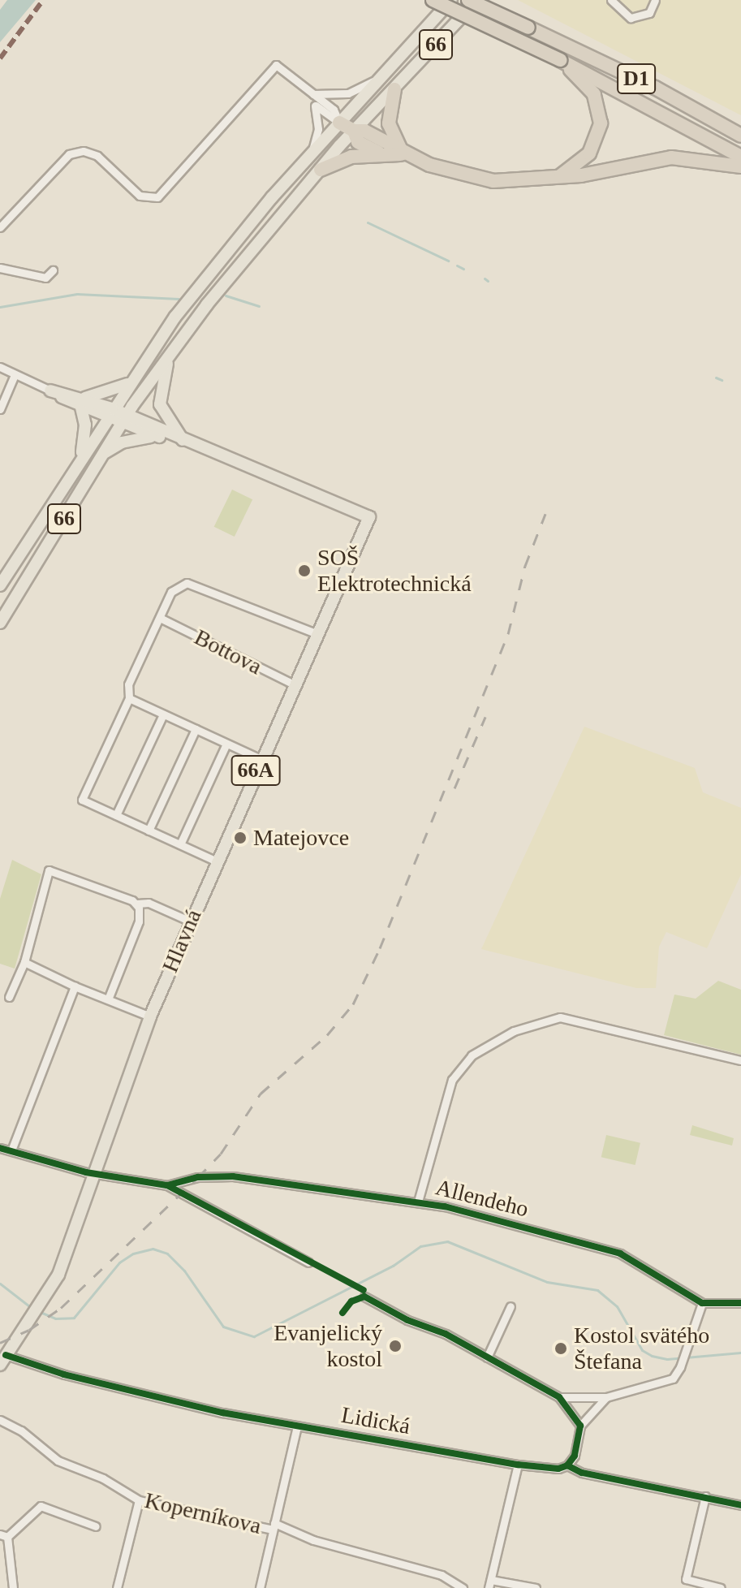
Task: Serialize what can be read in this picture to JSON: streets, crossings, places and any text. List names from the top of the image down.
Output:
{
  "streets": {
    "highway": ["D1"],
    "main road": ["66", "66A", "Hlavná"],
    "street": [
      "Bottova",
      "Allendeho",
      "Lidická",
      "Koperníkova"
    ]
  },
  "crossings": [
    ["Bottova", "Hlavná"],
    ["Hlavná", "Lidická"]
  ],
  "places": [
    "SOŠ Elektrotechnická",
    "Matejovce",
    "Evanjelický kostol",
    "Kostol svätého Štefana"
  ]
}
